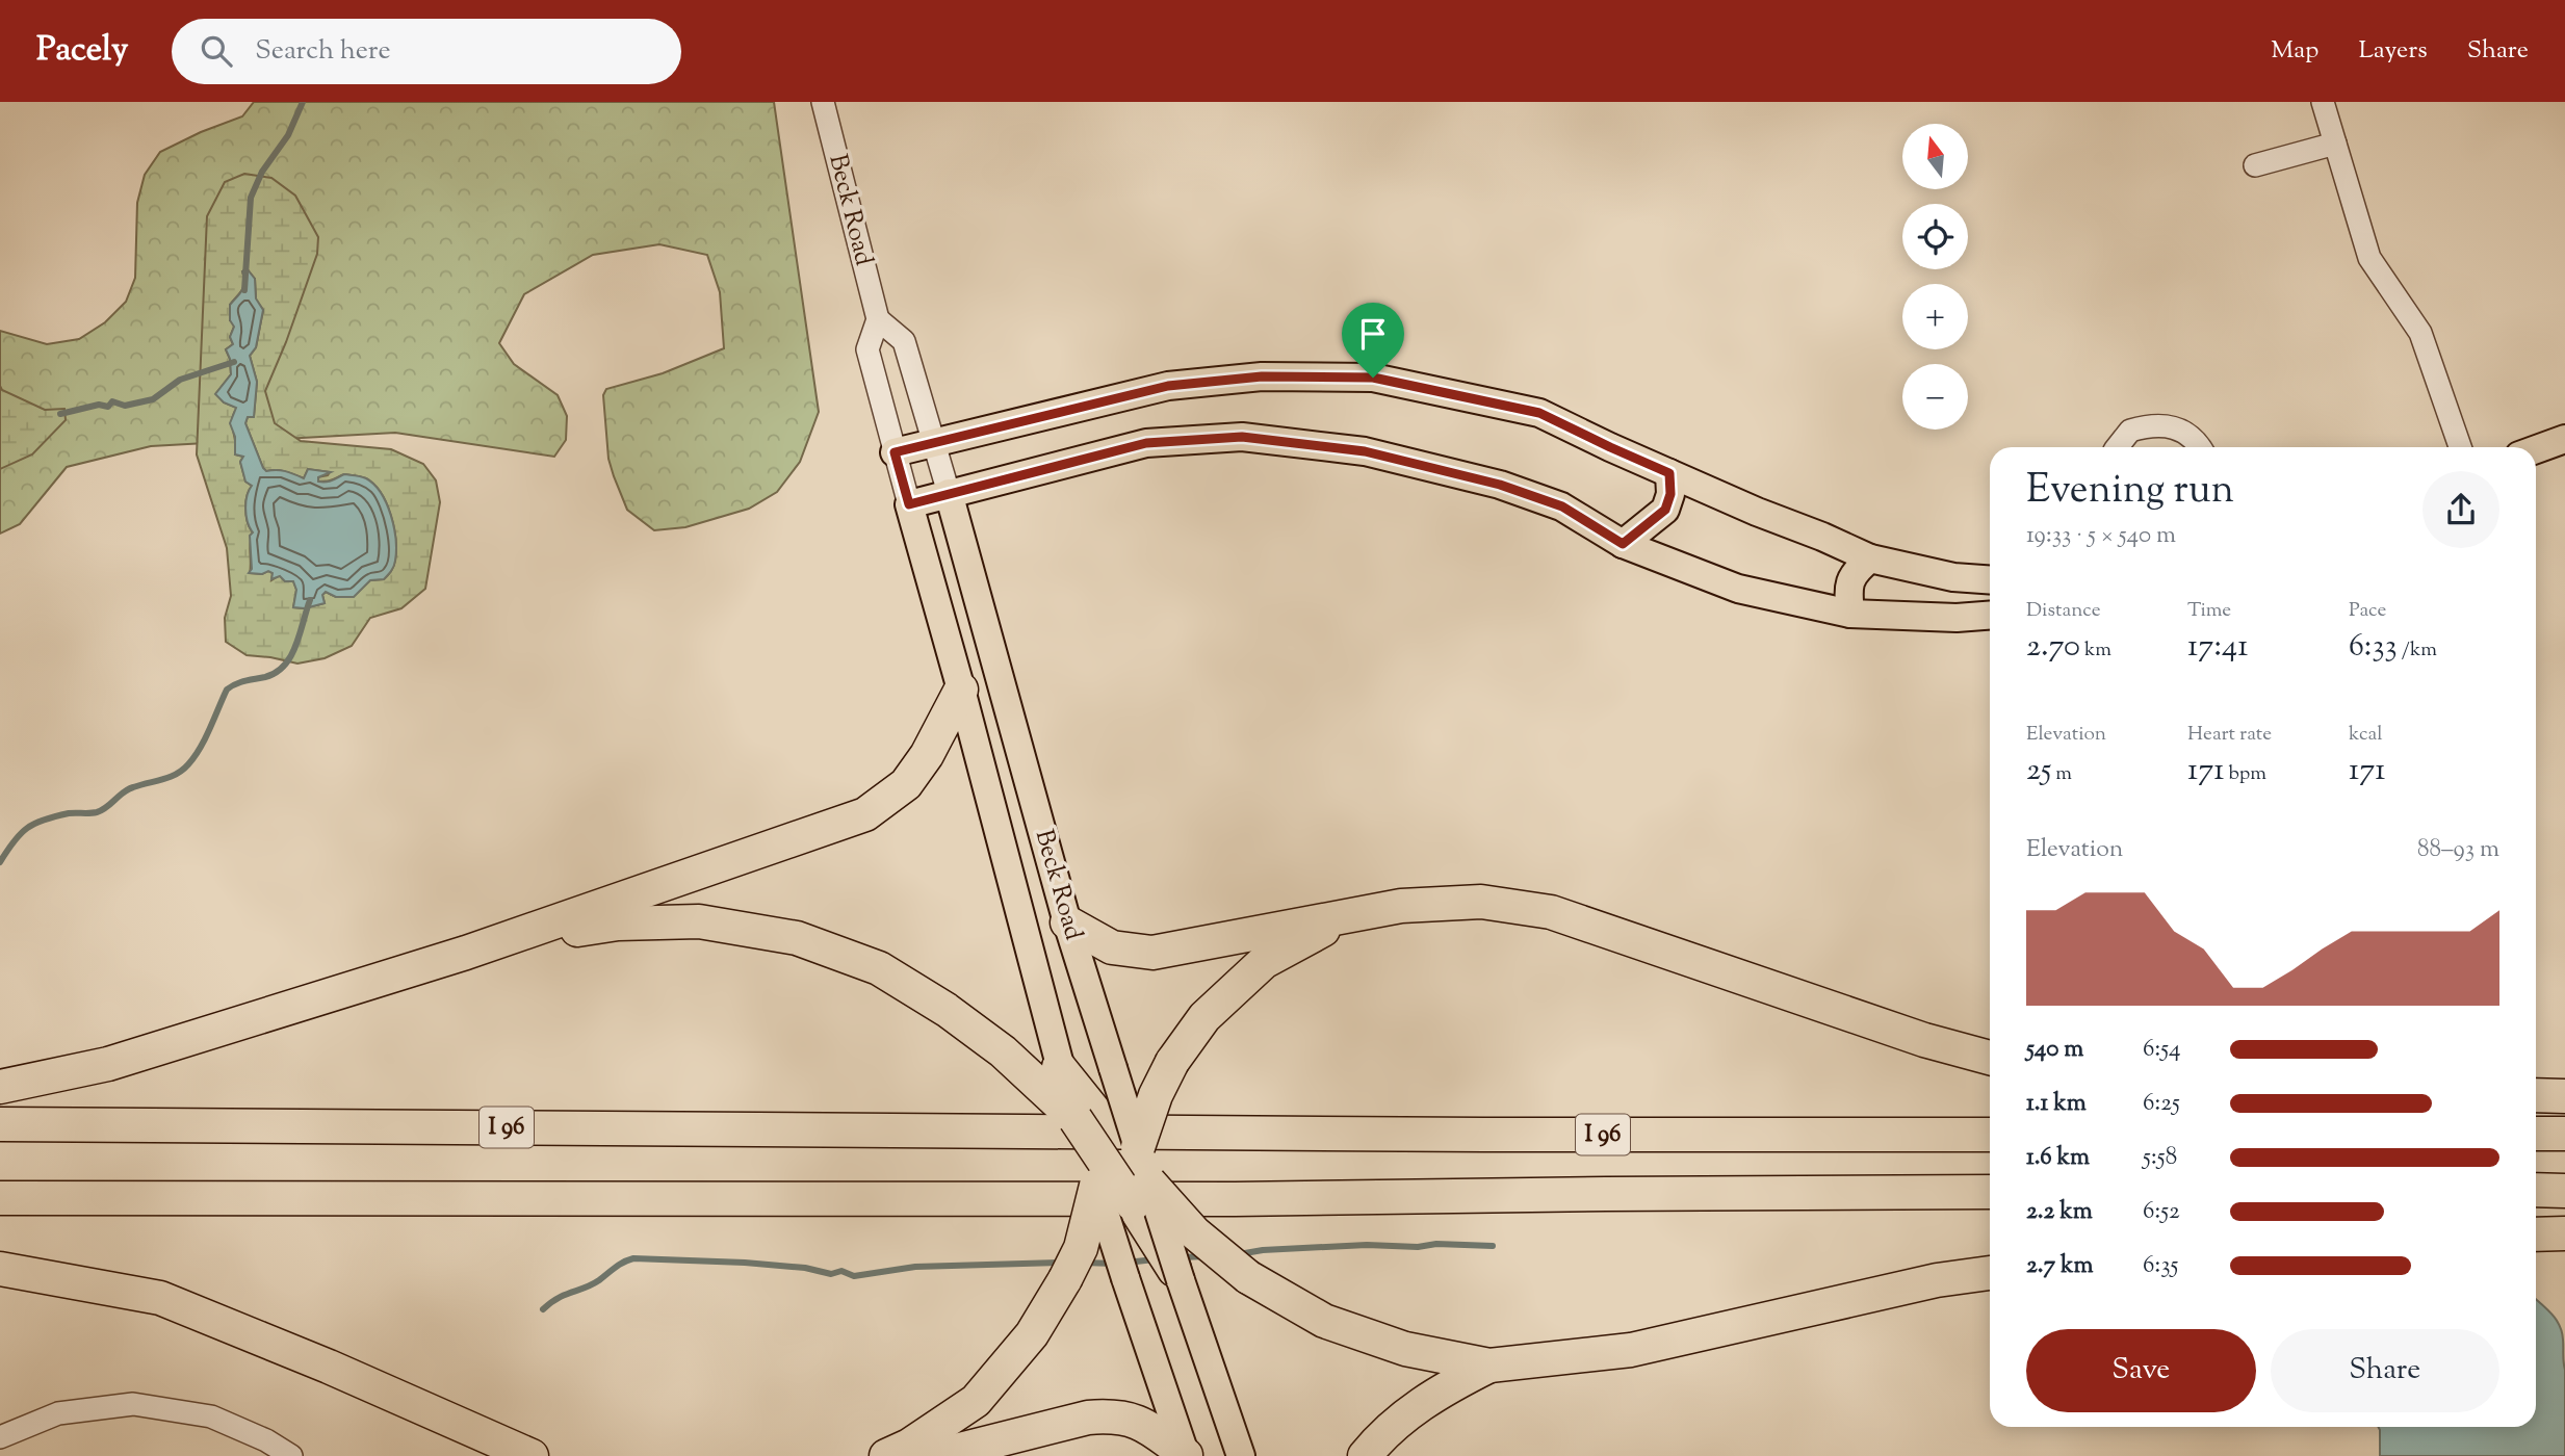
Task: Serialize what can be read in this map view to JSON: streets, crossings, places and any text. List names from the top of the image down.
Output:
{
  "streets": {
    "highway": ["I 96"],
    "main road": ["Beck Road"]
  },
  "north": "top",
  "page": {
    "header": "Pacely",
    "search": "Search here",
    "nav": ["Map", "Layers", "Share"],
    "map_buttons": ["+", "−"],
    "heading": ["Evening run", "19:33 · 5 × 540 m"],
    "stats": [
      ["Distance", "2.70 km"],
      ["Time", "17:41"],
      ["Pace", "6:33 /km"],
      ["Elevation", "25 m"],
      ["Heart rate", "171 bpm"],
      ["kcal", "171"]
    ],
    "chart": ["Elevation", "88–93 m"],
    "list": [
      {
        "name": "540 m",
        "note": "6:54"
      },
      {
        "name": "1.1 km",
        "note": "6:25"
      },
      {
        "name": "1.6 km",
        "note": "5:58"
      },
      {
        "name": "2.2 km",
        "note": "6:52"
      },
      {
        "name": "2.7 km",
        "note": "6:35"
      }
    ],
    "buttons": ["Save", "Share"]
  }
}
